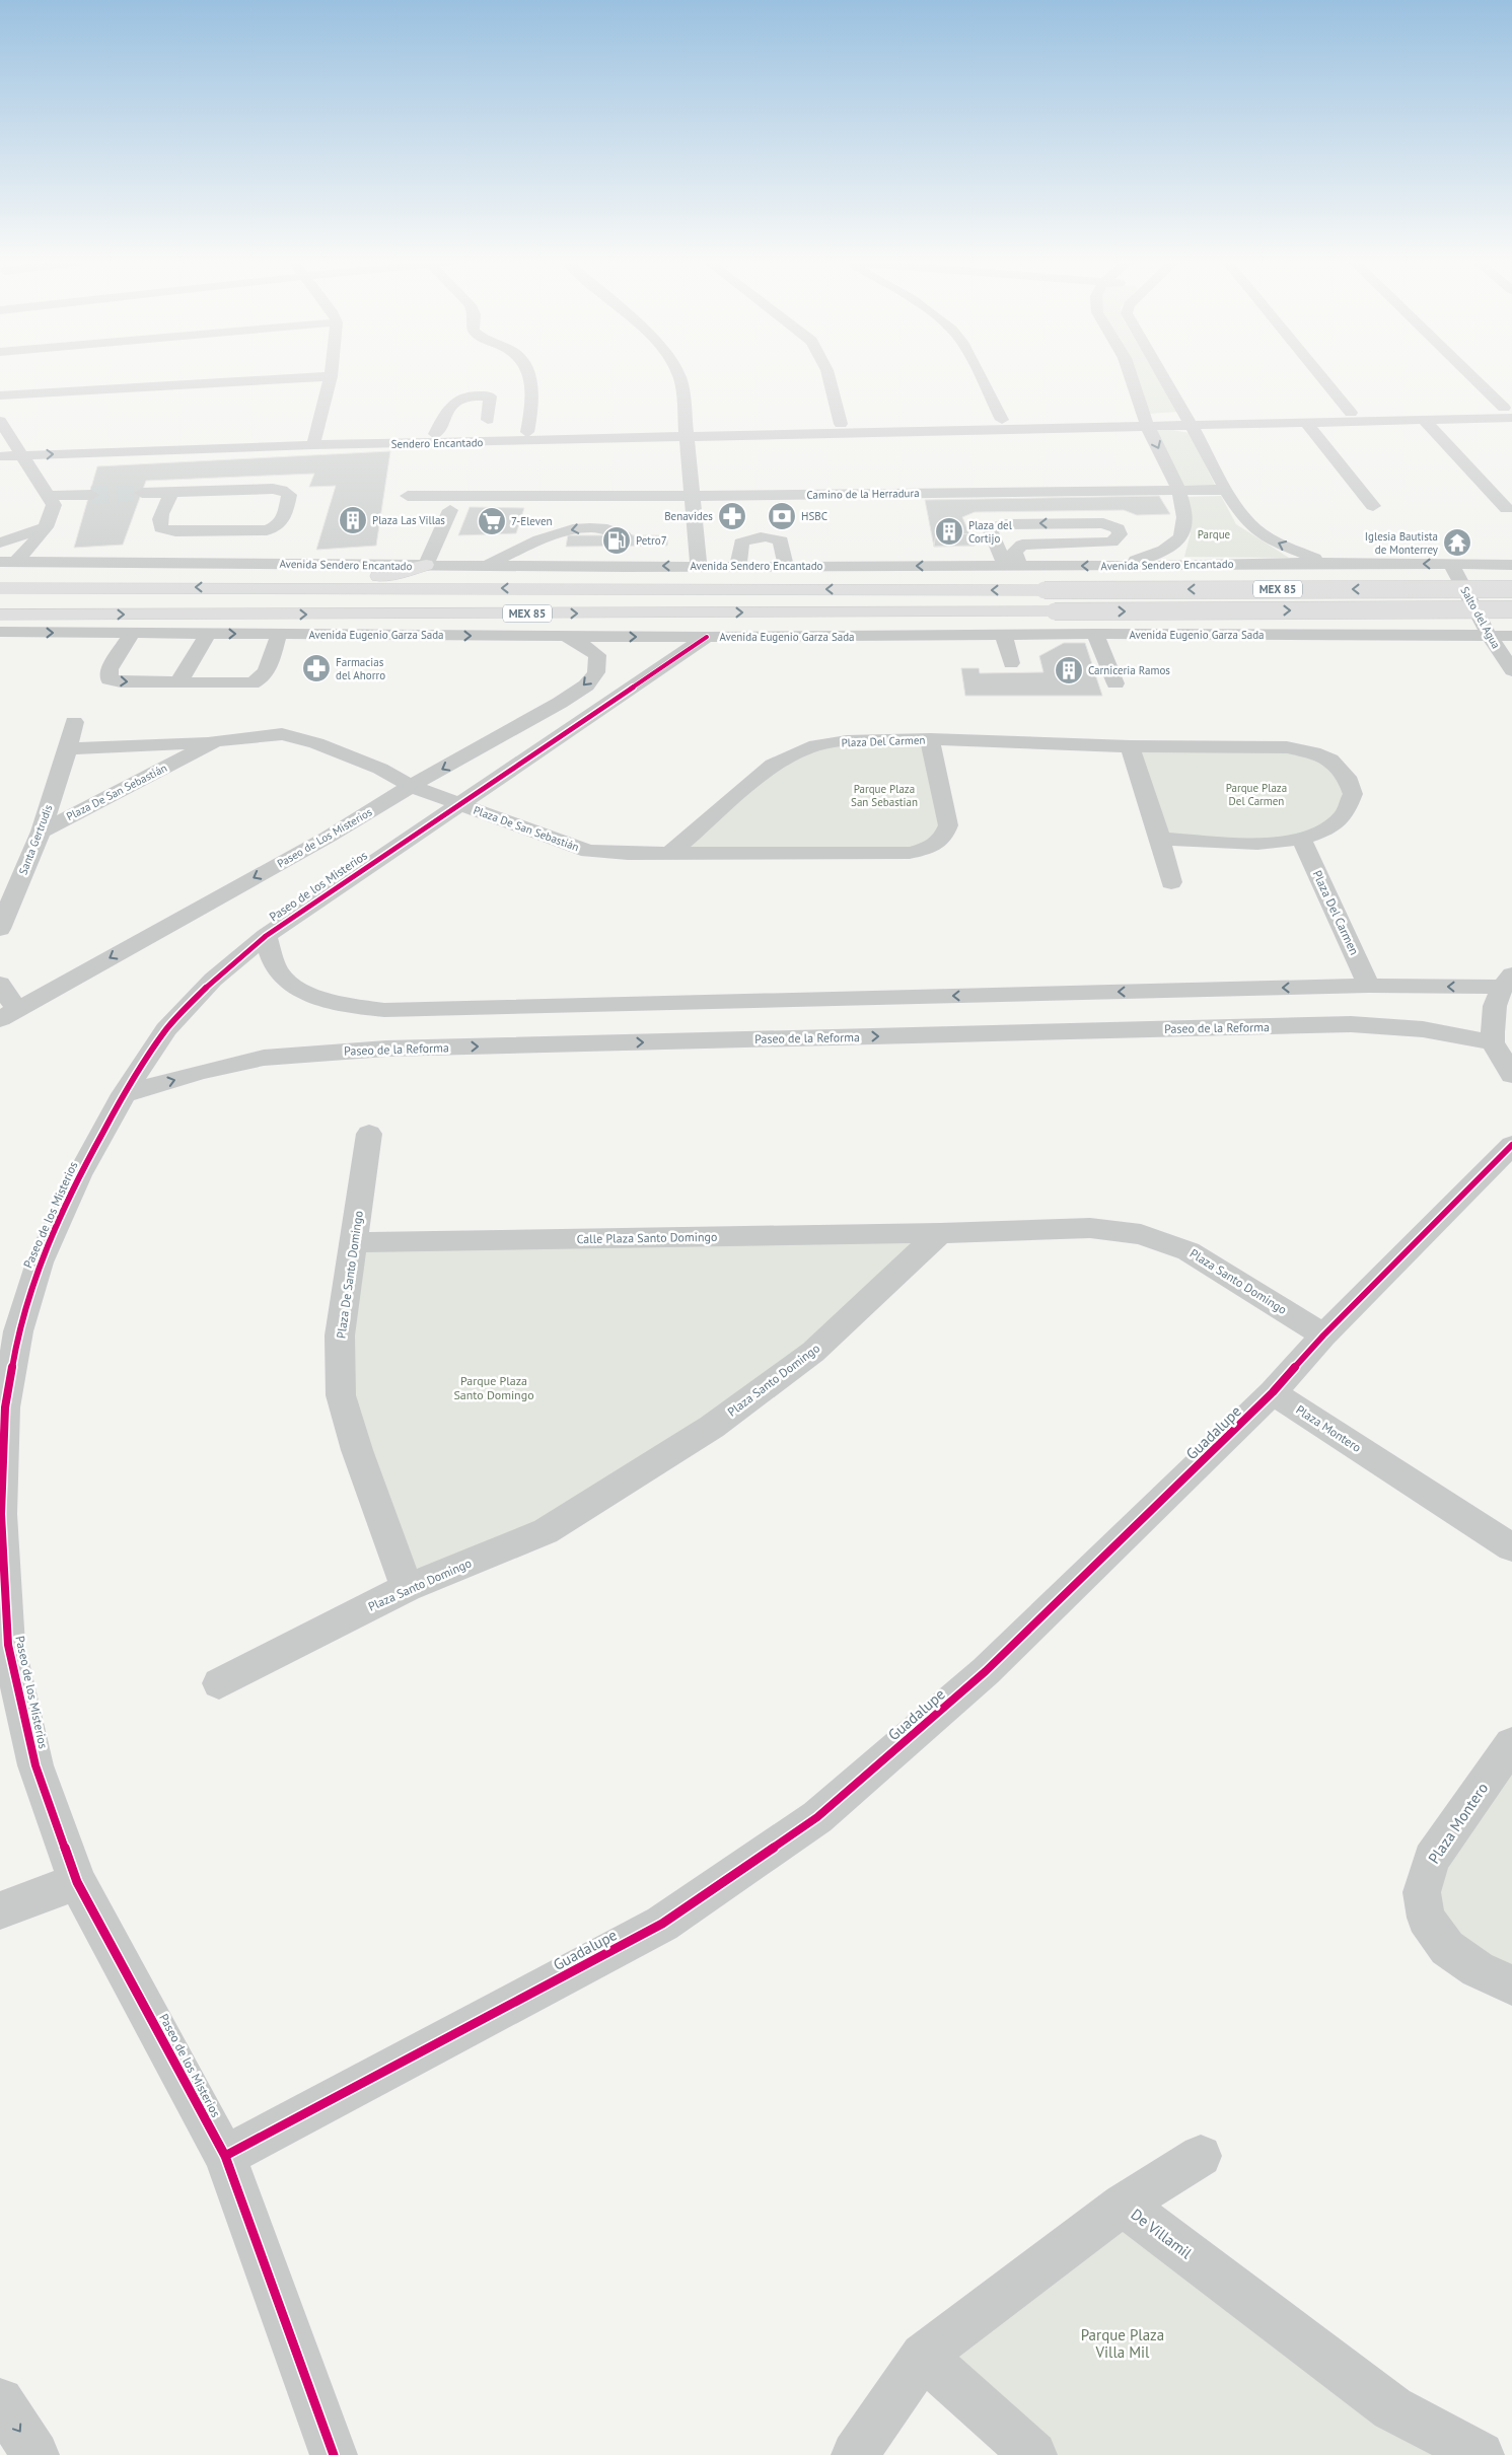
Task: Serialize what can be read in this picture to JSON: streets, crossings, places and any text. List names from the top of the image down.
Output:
{
  "streets": {
    "highway": ["MEX 85", "Avenida Eugenio Garza Sada"],
    "street": [
      "Sendero Encantado",
      "Camino de la Herradura",
      "Avenida Sendero Encantado",
      "Salto del Agua",
      "Plaza Del Carmen",
      "Plaza De San Sebastián",
      "Paseo de Los Misterios",
      "Santa Gertrudis",
      "Paseo de los Misterios",
      "Paseo de la Reforma",
      "Calle Plaza Santo Domingo",
      "Plaza De Santo Domingo",
      "Plaza Santo Domingo",
      "Plaza Montero",
      "Guadalupe",
      "De Villamil"
    ]
  },
  "crossings": [
    ["Avenida Sendero Encantado", "Salto del Agua"],
    ["Salto del Agua", "Avenida Eugenio Garza Sada"],
    ["Avenida Eugenio Garza Sada", "Paseo de Los Misterios"],
    ["Avenida Eugenio Garza Sada", "Paseo de los Misterios"],
    ["Plaza Del Carmen", "Plaza De San Sebastián"],
    ["Plaza De San Sebastián", "Paseo de Los Misterios"],
    ["Plaza De San Sebastián", "Santa Gertrudis"],
    ["Plaza De San Sebastián", "Paseo de los Misterios"],
    ["Paseo de los Misterios", "Paseo de la Reforma"],
    ["Paseo de los Misterios", "Guadalupe"],
    ["Calle Plaza Santo Domingo", "Plaza De Santo Domingo"],
    ["Calle Plaza Santo Domingo", "Plaza Santo Domingo"],
    ["Plaza De Santo Domingo", "Plaza Santo Domingo"],
    ["Plaza Santo Domingo", "Guadalupe"],
    ["Plaza Montero", "Guadalupe"]
  ],
  "one_way": ["Paseo de Los Misterios"],
  "parks": [
    "Parque",
    "Parque Plaza Del Carmen",
    "Parque Plaza San Sebastian",
    "Parque Plaza Santo Domingo",
    "Parque Plaza Villa Mil"
  ],
  "places": {
    "pharmacy": ["Benavides", "Farmacias del Ahorro"],
    "bank": ["HSBC"],
    "building": ["Plaza Las Villas", "Plaza del Cortijo", "Carniceria Ramos"],
    "supermarket": ["7-Eleven"],
    "fuel station": ["Petro7"],
    "temple": ["Iglesia Bautista de Monterrey"]
  }
}
